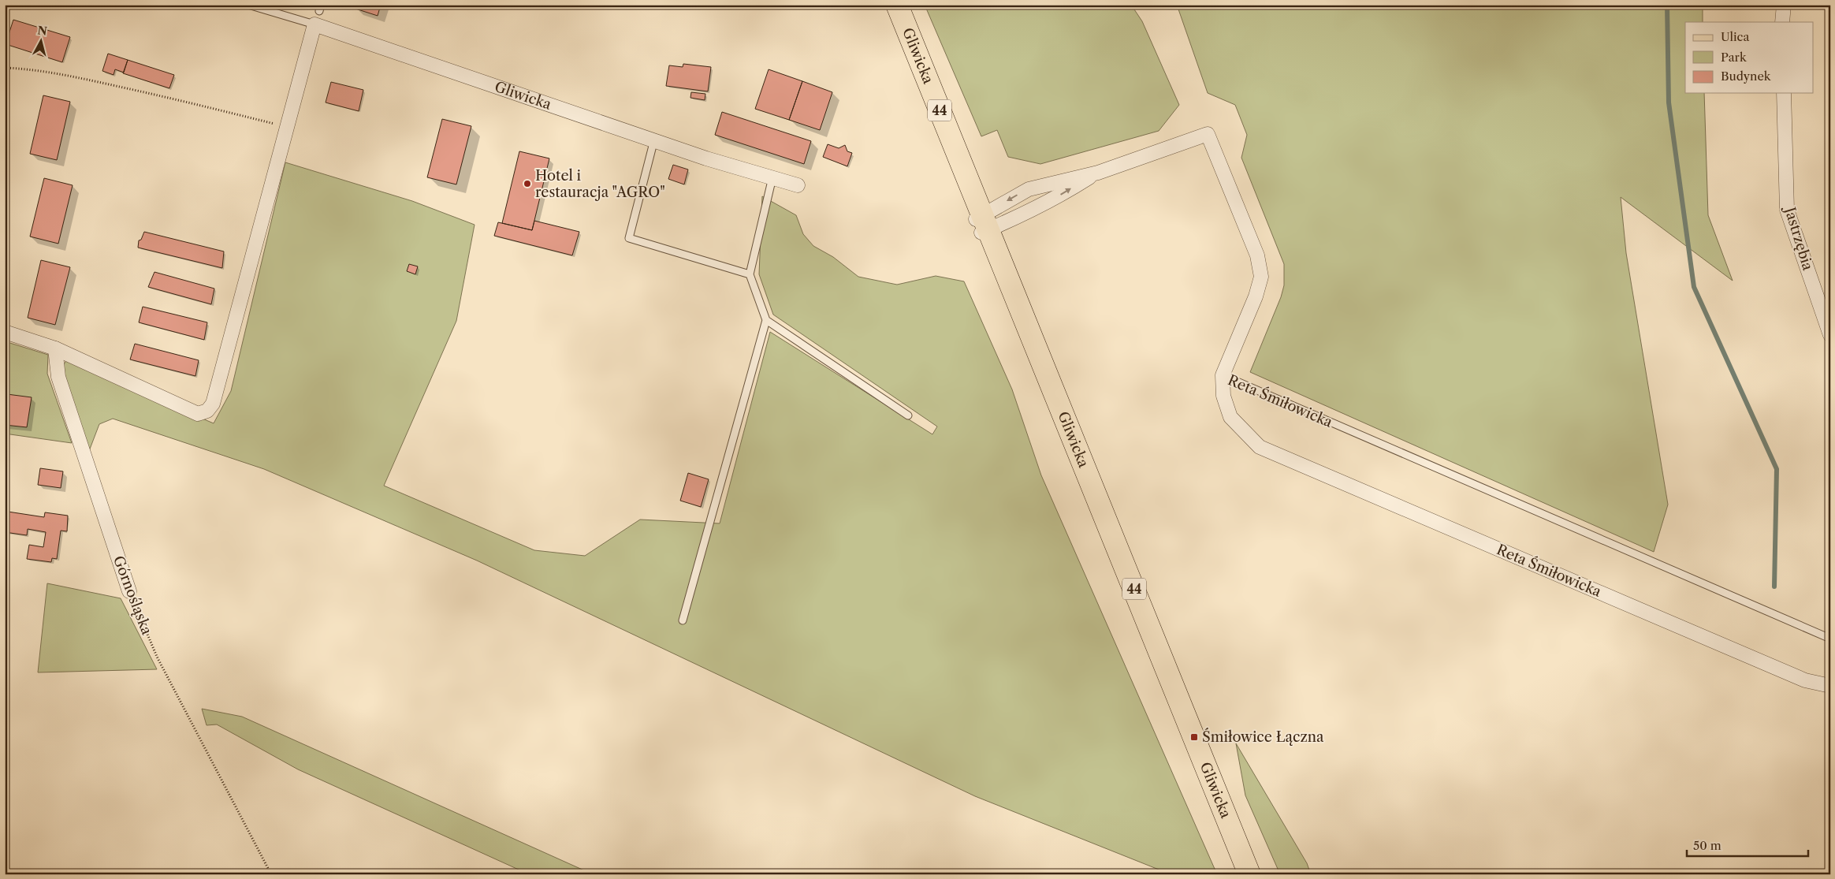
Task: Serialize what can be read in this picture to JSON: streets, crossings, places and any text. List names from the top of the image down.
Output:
{
  "streets": {
    "main road": ["Gliwicka", "44"],
    "street": ["Jastrzębia", "Reta Śmiłowicka", "Górnośląska"]
  },
  "places": {
    "other": ["Hotel i restauracja \"AGRO\""],
    "transit": ["Śmiłowice Łączna"]
  },
  "legend": ["Ulica", "Park", "Budynek"],
  "scale_bar": "50 m",
  "north": "top"
}
